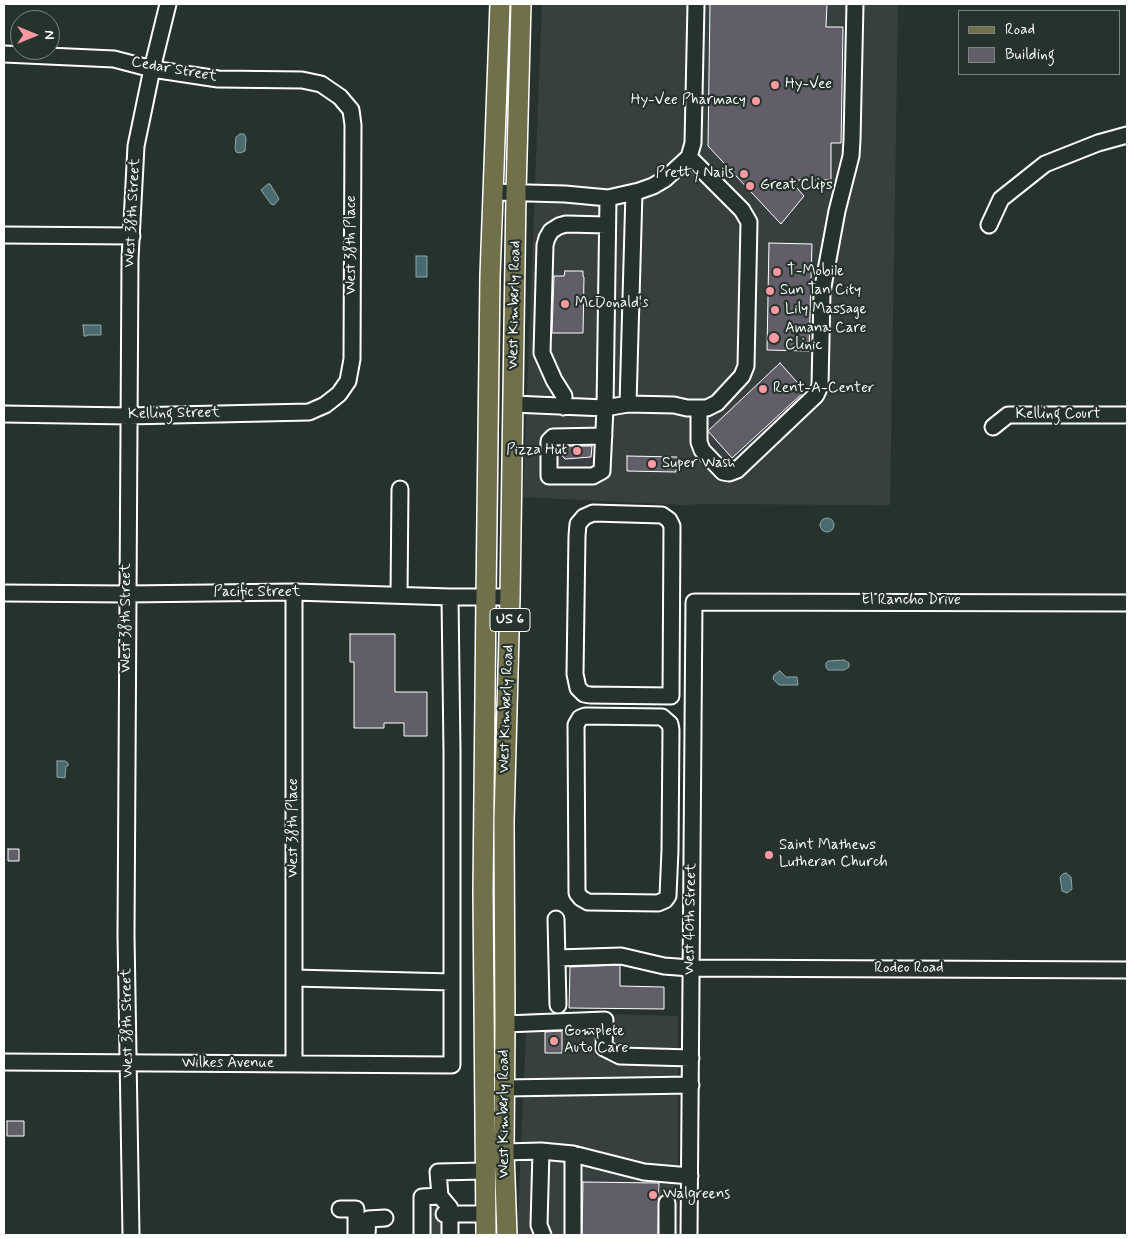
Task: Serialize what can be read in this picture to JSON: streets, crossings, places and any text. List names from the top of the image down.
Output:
{
  "streets": {
    "main road": ["West Kimberly Road", "US 6"],
    "street": [
      "Cedar Street",
      "West 38th Street",
      "West 38th Place",
      "Kelling Street",
      "Kelling Court",
      "Pacific Street",
      "El Rancho Drive",
      "West 40th Street",
      "Rodeo Road",
      "Wilkes Avenue"
    ]
  },
  "crossings": [
    ["Cedar Street", "West 38th Street"],
    ["Cedar Street", "West 38th Place"],
    ["West 38th Street", "Kelling Street"],
    ["West 38th Street", "Pacific Street"],
    ["West 38th Street", "Wilkes Avenue"],
    ["West 38th Place", "Kelling Street"],
    ["West 38th Place", "Pacific Street"],
    ["West 38th Place", "Wilkes Avenue"],
    ["West Kimberly Road", "Pacific Street"],
    ["El Rancho Drive", "West 40th Street"],
    ["West 40th Street", "Rodeo Road"]
  ],
  "places": [
    "Hy-Vee",
    "Hy-Vee Pharmacy",
    "Pretty Nails",
    "Great Clips",
    "T-Mobile",
    "Sun Tan City",
    "McDonald's",
    "Lily Massage",
    "Amana Care Clinic",
    "Rent-A-Center",
    "Pizza Hut",
    "Super Wash",
    "Saint Mathews Lutheran Church",
    "Complete Auto Care",
    "Walgreens"
  ],
  "legend": ["Road", "Building"],
  "north": "right"
}
